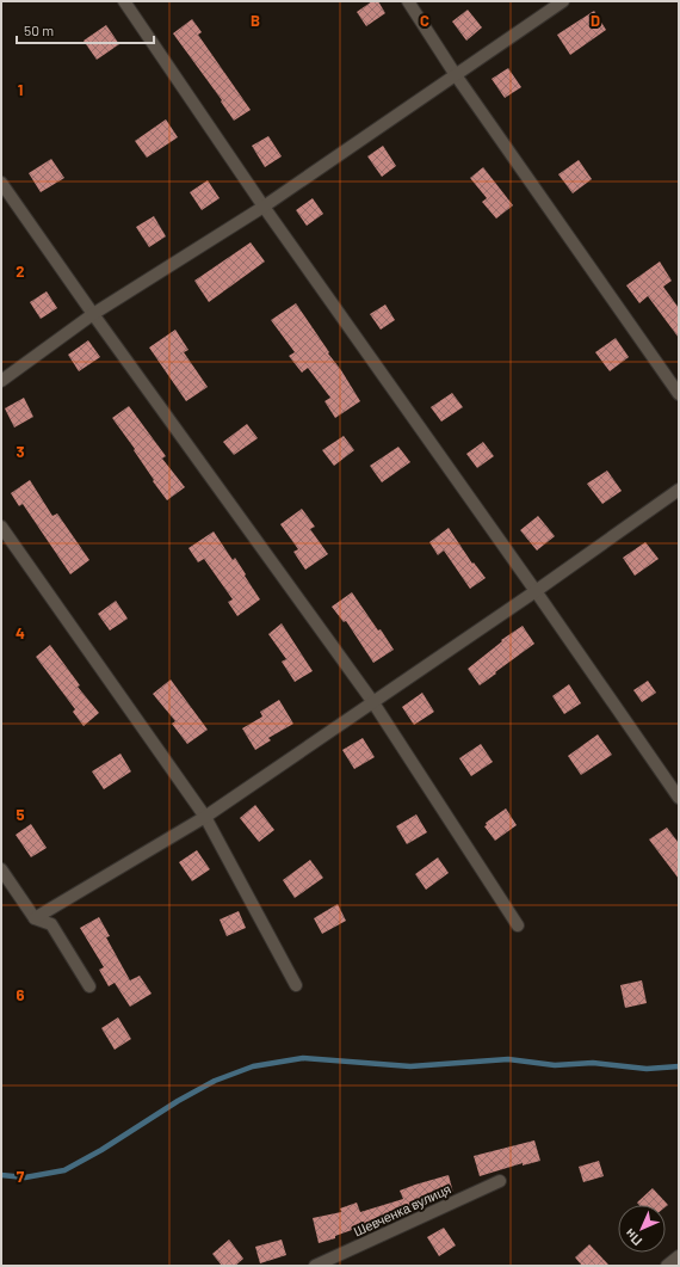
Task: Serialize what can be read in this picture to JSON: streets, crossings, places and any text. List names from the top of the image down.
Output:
{
  "streets": {
    "street": ["Шевченка вулиця"]
  },
  "scale_bar": "50 m",
  "north": "bottom left",
  "grid": {
    "columns": ["B", "C", "D"],
    "rows": [
      "1",
      "2",
      "3",
      "4",
      "5",
      "6",
      "7"
    ]
  }
}
